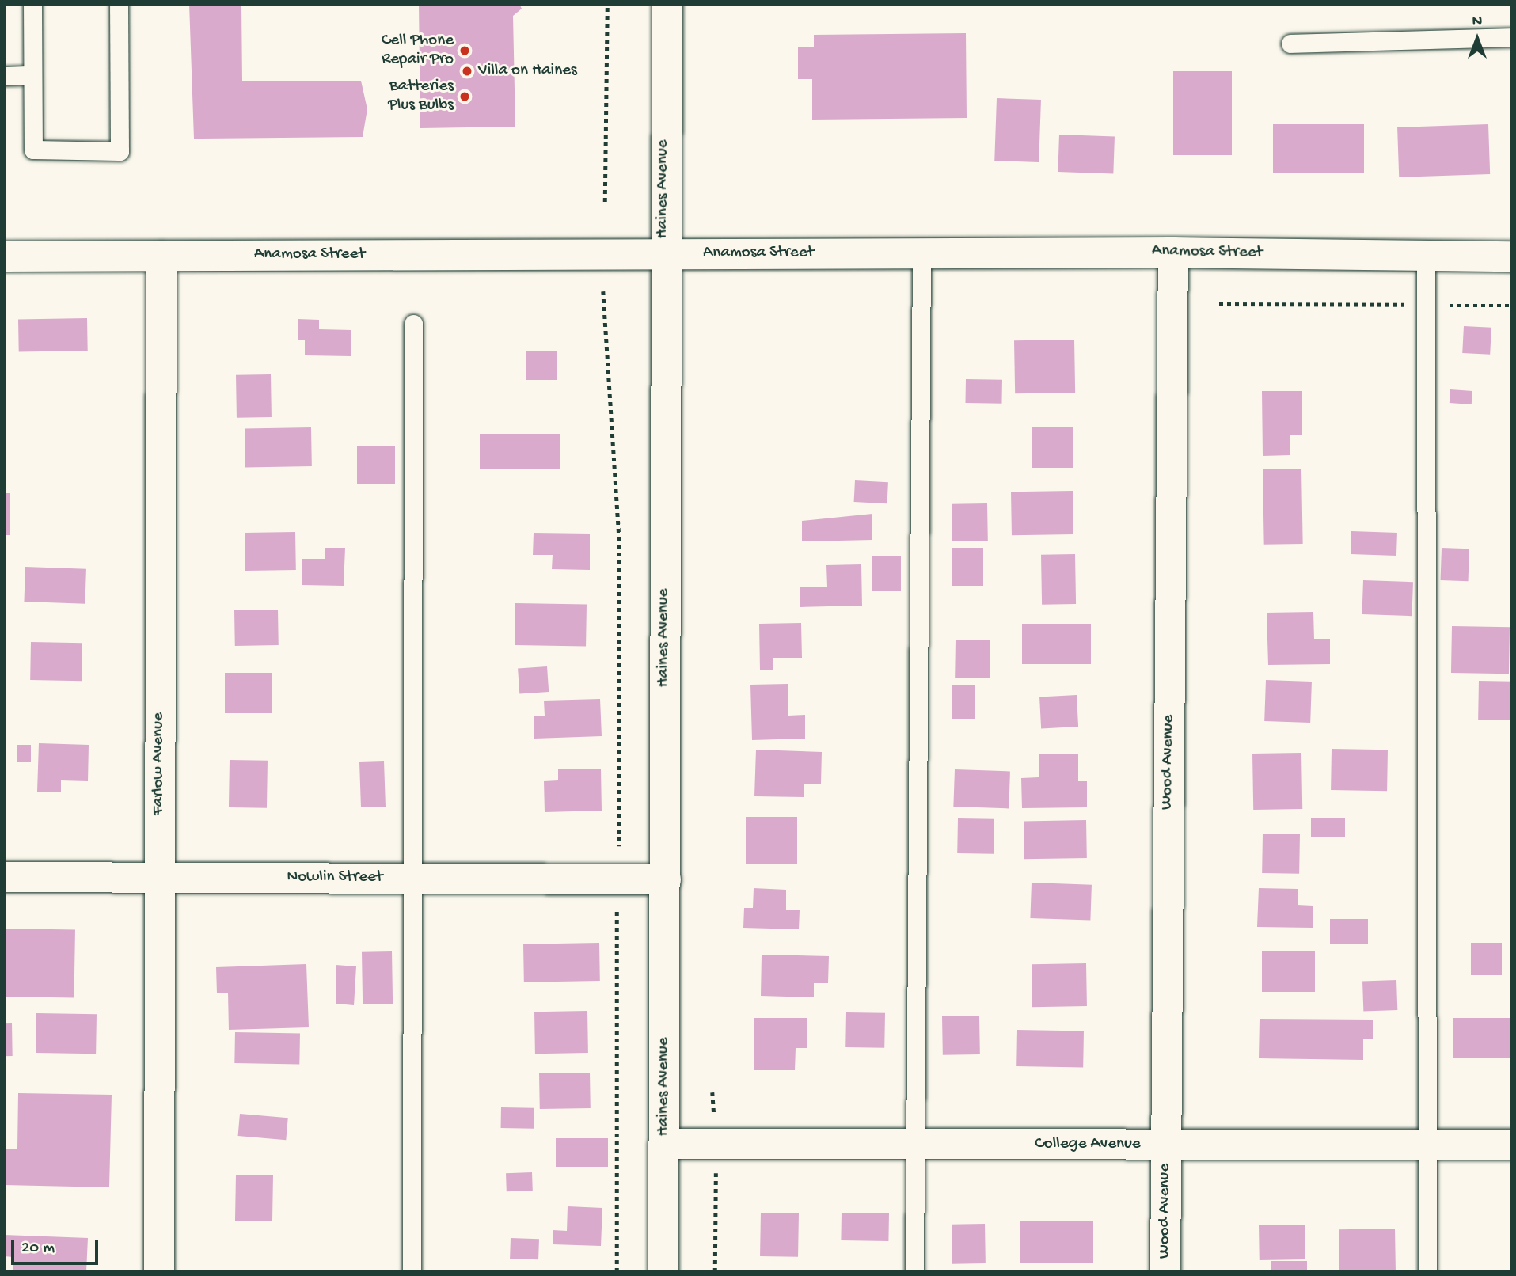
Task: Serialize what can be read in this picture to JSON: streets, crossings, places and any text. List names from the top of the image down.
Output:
{
  "streets": {
    "street": [
      "Haines Avenue",
      "Anamosa Street",
      "Wood Avenue",
      "Farlow Avenue",
      "Nowlin Street",
      "College Avenue"
    ]
  },
  "crossings": [
    ["Haines Avenue", "Anamosa Street"],
    ["Haines Avenue", "Nowlin Street"],
    ["Haines Avenue", "College Avenue"],
    ["Anamosa Street", "Wood Avenue"],
    ["Anamosa Street", "Farlow Avenue"],
    ["Wood Avenue", "College Avenue"],
    ["Farlow Avenue", "Nowlin Street"]
  ],
  "places": ["Cell Phone Repair Pro", "Villa on Haines", "Batteries Plus Bulbs"],
  "scale_bar": "20 m",
  "north": "top"
}
